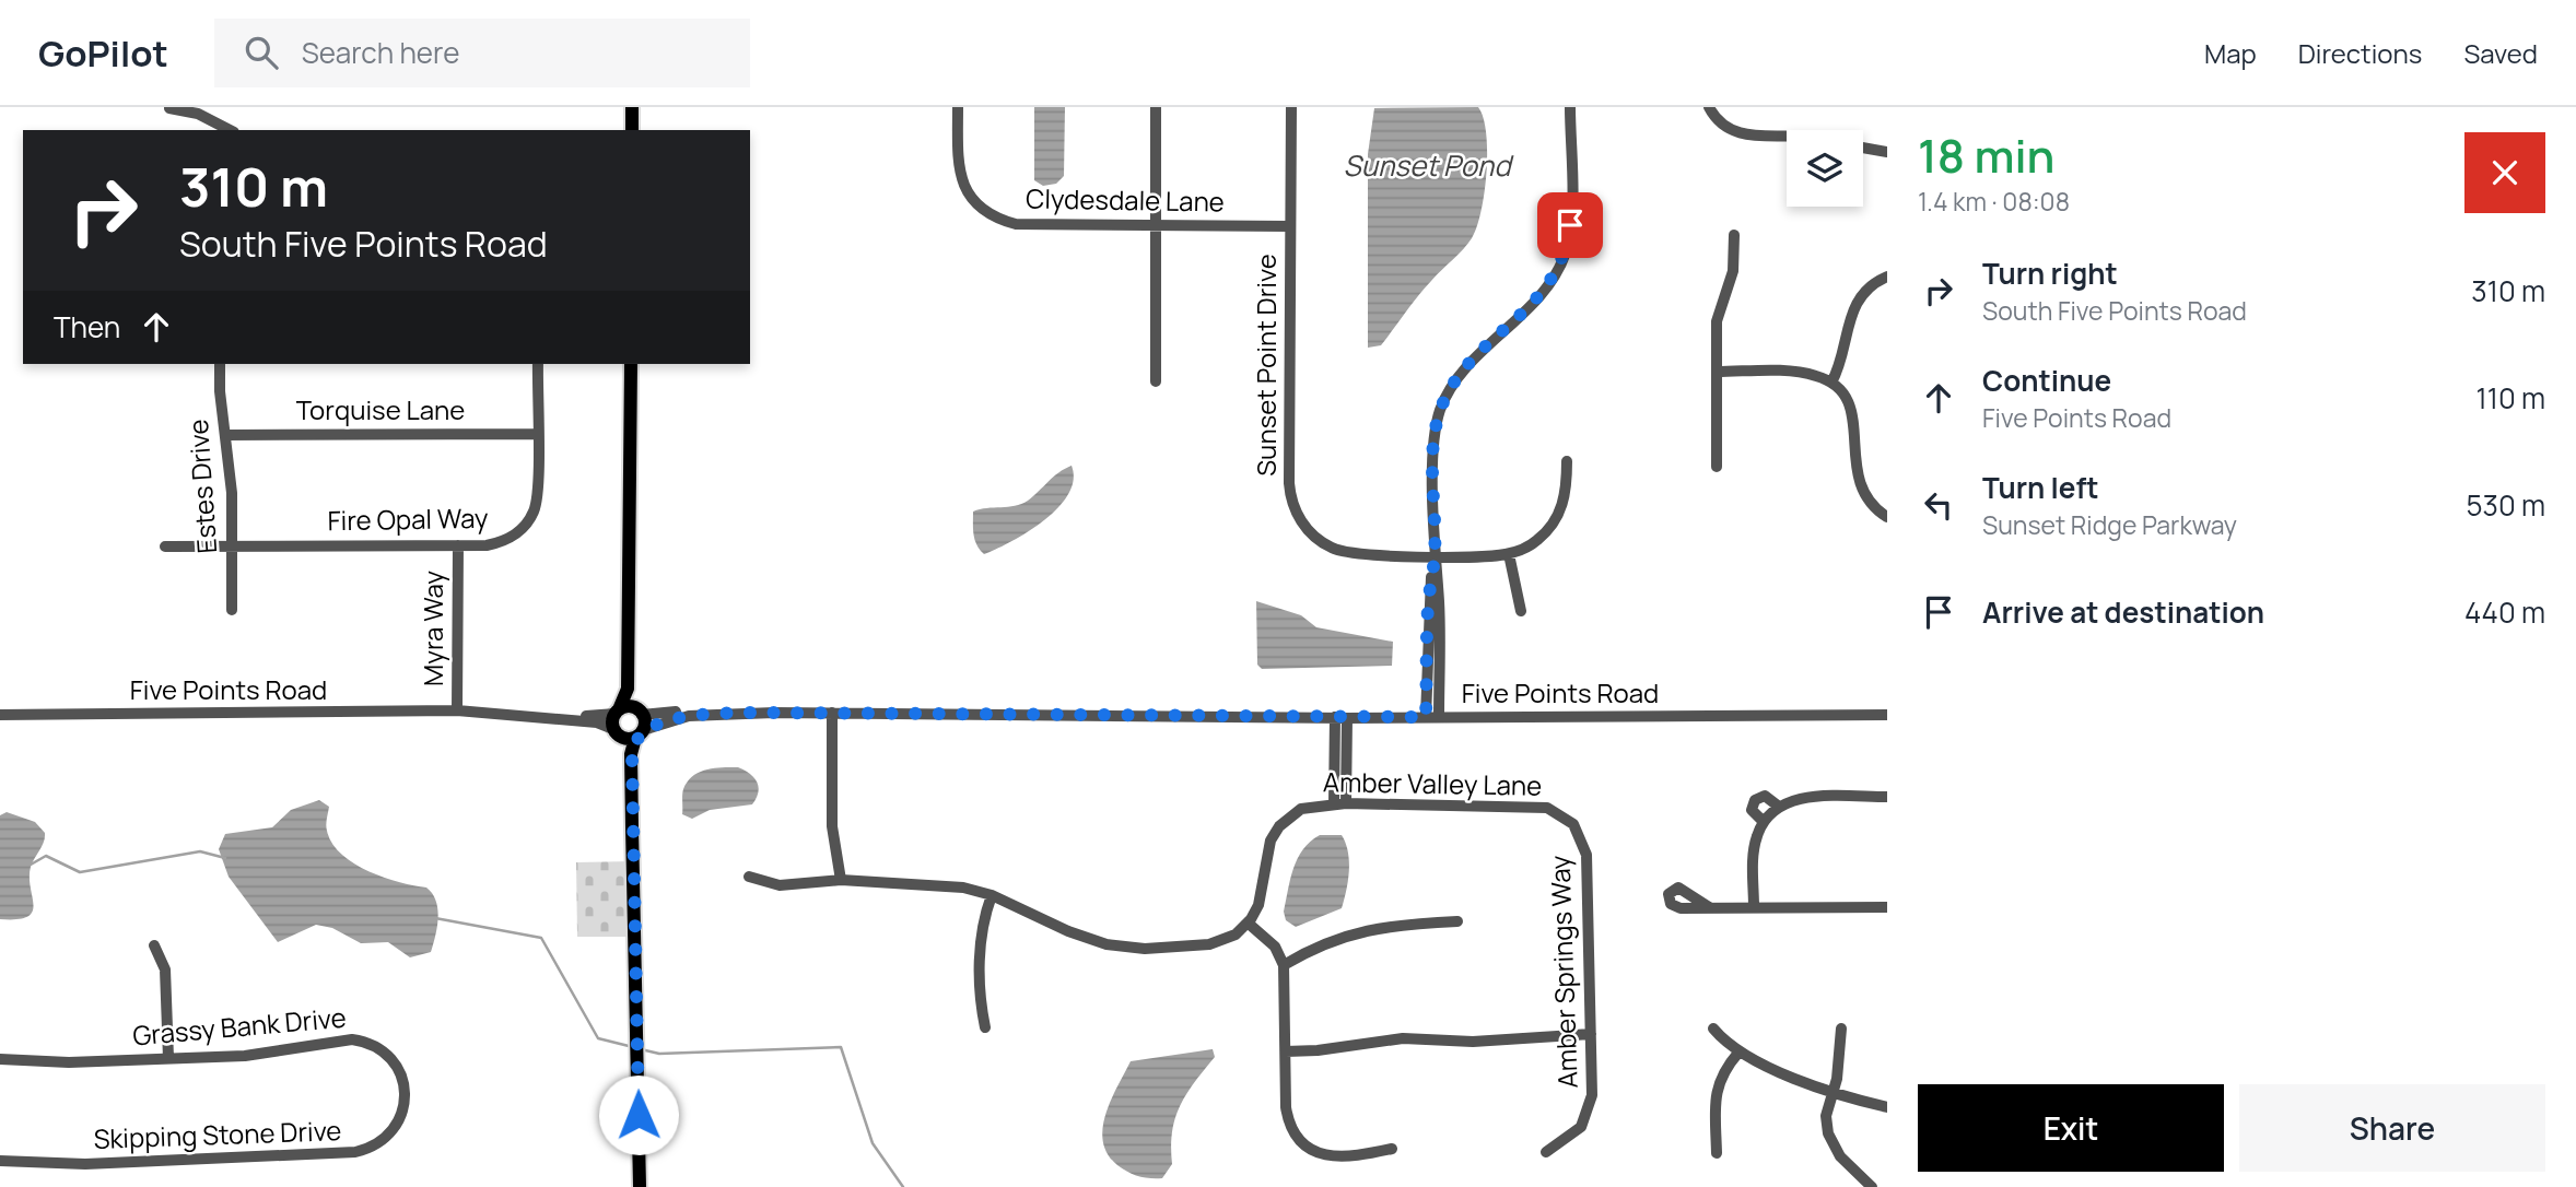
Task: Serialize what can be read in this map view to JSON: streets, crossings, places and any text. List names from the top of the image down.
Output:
{
  "streets": {
    "street": [
      "Clydesdale Lane",
      "Sunset Point Drive",
      "Torquise Lane",
      "Estes Drive",
      "Fire Opal Way",
      "Myra Way",
      "Five Points Road",
      "Amber Valley Lane",
      "Amber Springs Way",
      "Grassy Bank Drive",
      "Skipping Stone Drive"
    ]
  },
  "crossings": [
    ["Clydesdale Lane", "Sunset Point Drive"],
    ["Torquise Lane", "Estes Drive"],
    ["Torquise Lane", "Fire Opal Way"],
    ["Estes Drive", "Fire Opal Way"],
    ["Fire Opal Way", "Myra Way"],
    ["Myra Way", "Five Points Road"],
    ["Amber Valley Lane", "Amber Springs Way"],
    ["Grassy Bank Drive", "Skipping Stone Drive"]
  ],
  "water": ["Sunset Pond"],
  "page": {
    "header": "GoPilot",
    "search": "Search here",
    "nav": ["Map", "Directions", "Saved"],
    "heading": ["18 min", "1.4 km · 08:08"],
    "turn": ["310 m", "South Five Points Road"],
    "list": [
      {
        "name": "Turn right",
        "note": "South Five Points Road",
        "value": "310 m"
      },
      {
        "name": "Continue",
        "note": "Five Points Road",
        "value": "110 m"
      },
      {
        "name": "Turn left",
        "note": "Sunset Ridge Parkway",
        "value": "530 m"
      },
      {
        "name": "Arrive at destination",
        "value": "440 m"
      }
    ],
    "then": "Then",
    "buttons": ["Exit", "Share"]
  }
}
